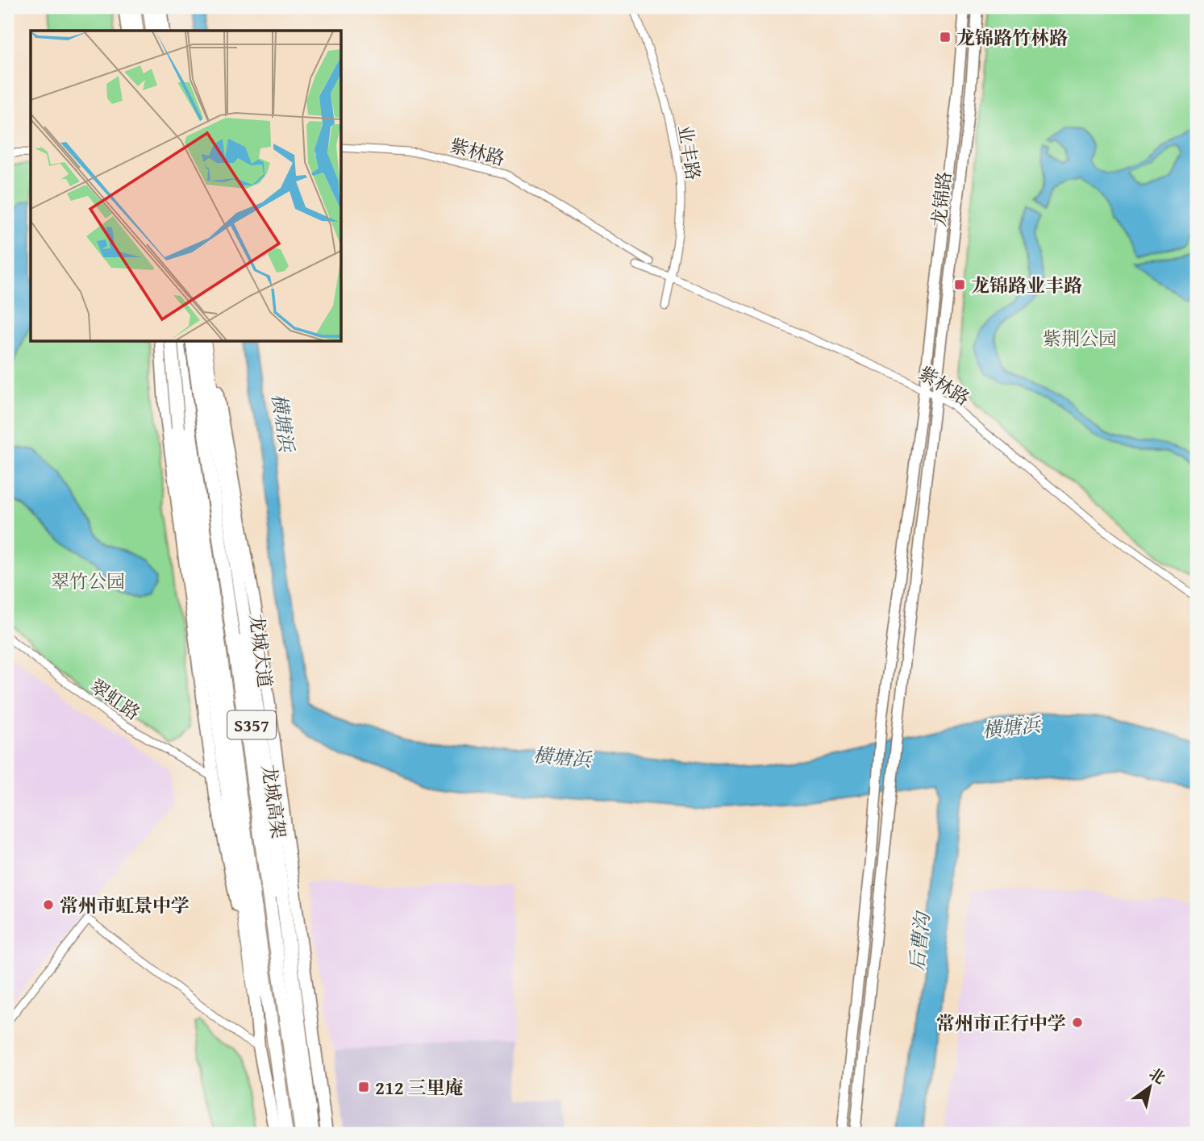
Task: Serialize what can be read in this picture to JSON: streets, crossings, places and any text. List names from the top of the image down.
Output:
{
  "streets": {
    "highway": ["龙城高架"],
    "main road": ["龙锦路", "龙城大道", "S357"],
    "street": ["紫林路", "业丰路", "翠虹路"]
  },
  "crossings": [
    ["紫林路", "业丰路"],
    ["紫林路", "龙锦路"]
  ],
  "water": ["横塘浜", "后曹沟"],
  "parks": ["紫荆公园", "翠竹公园"],
  "places": {
    "transit": ["龙锦路竹林路", "龙锦路业丰路", "212 三里庵"],
    "other": ["常州市虹景中学", "常州市正行中学"]
  },
  "north": "top right"
}
